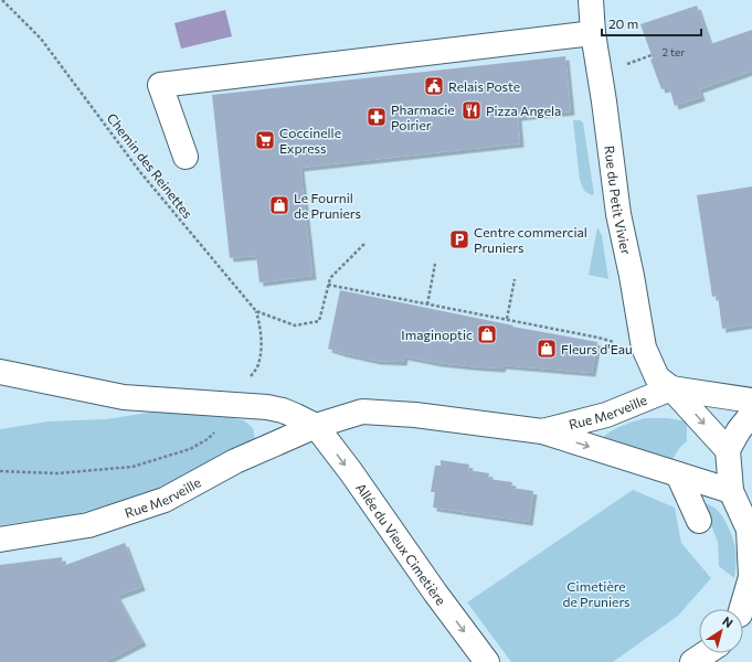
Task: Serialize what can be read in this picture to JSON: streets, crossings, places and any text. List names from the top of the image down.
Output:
{
  "streets": {
    "street": ["Rue du Petit Vivier", "Rue Merveille", "Allée du Vieux Cimetière"],
    "path": ["Chemin des Reinettes"]
  },
  "crossings": [
    ["Rue du Petit Vivier", "Rue Merveille"],
    ["Rue Merveille", "Allée du Vieux Cimetière"]
  ],
  "one_way": ["Allée du Vieux Cimetière"],
  "parks": ["Cimetière de Pruniers"],
  "places": {
    "public building": ["Relais Poste"],
    "restaurant": ["Pizza Angela"],
    "pharmacy": ["Pharmacie Poirier"],
    "supermarket": ["Coccinelle Express"],
    "shop": ["Le Fournil de Pruniers", "Imaginoptic", "Fleurs d'Eau"],
    "parking": ["Centre commercial Pruniers"]
  },
  "house_numbers": ["2 ter"],
  "scale_bar": "20 m",
  "north": "top right"
}
